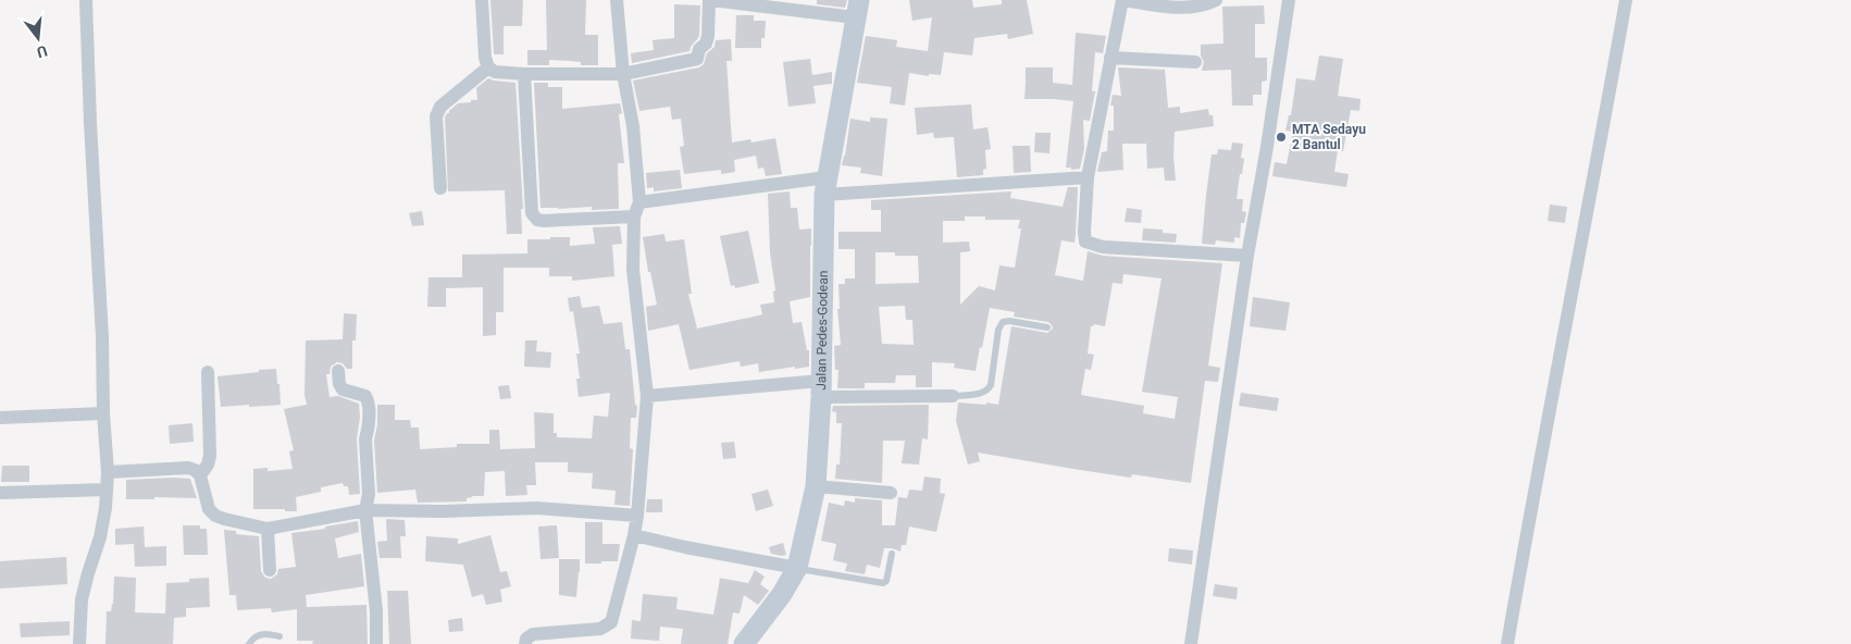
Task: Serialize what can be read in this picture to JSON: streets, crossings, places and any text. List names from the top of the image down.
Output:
{
  "streets": {
    "street": ["Jalan Pedes-Godean"]
  },
  "places": ["MTA Sedayu 2 Bantul"],
  "north": "bottom"
}
